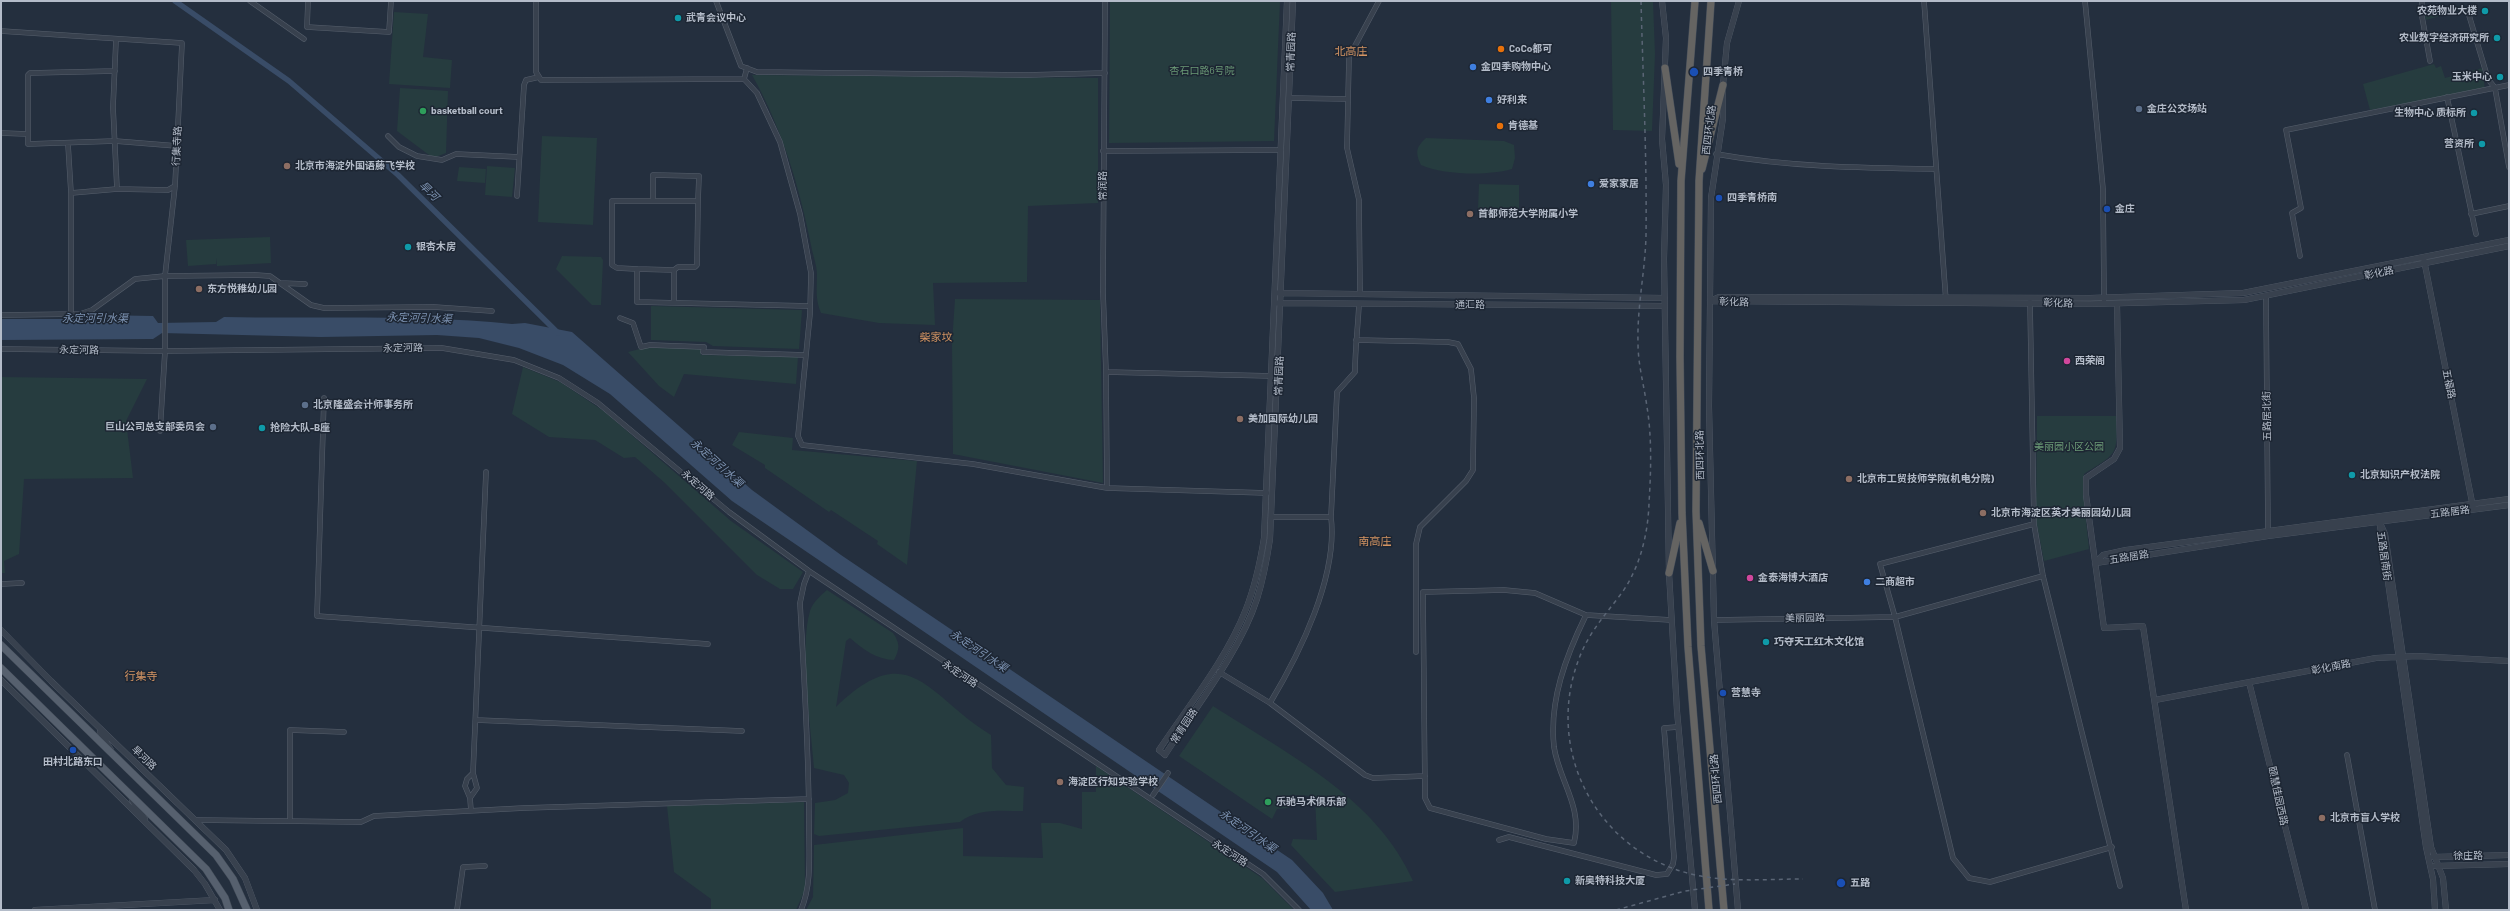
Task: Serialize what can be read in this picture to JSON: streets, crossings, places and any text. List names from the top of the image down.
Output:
{
  "streets": {
    "highway": ["西四环北路"],
    "main road": ["旱河路"],
    "street": [
      "常青园路",
      "行集寺路",
      "常润路",
      "彰化路",
      "通汇路",
      "永定河路",
      "五福路",
      "五路居北街",
      "五路居路",
      "五路居南街",
      "美丽园路",
      "彰化南路",
      "颐慧佳园西路",
      "徐庄路"
    ]
  },
  "crossings": [
    ["常青园路", "通汇路"],
    ["西四环北路", "彰化路"],
    ["西四环北路", "美丽园路"],
    ["行集寺路", "永定河路"],
    ["彰化路", "五福路"],
    ["彰化路", "五路居北街"],
    ["五福路", "五路居路"],
    ["五路居北街", "五路居路"],
    ["五路居路", "五路居南街"],
    ["五路居南街", "彰化南路"],
    ["五路居南街", "徐庄路"]
  ],
  "districts": [
    "北高庄",
    "柴家坟",
    "南高庄",
    "行集寺"
  ],
  "water": ["旱河", "永定河引水渠"],
  "parks": ["杏石口路6号院", "美丽园小区公园"],
  "places": [
    "农苑物业大楼",
    "武青会议中心",
    "农业数字经济研究所",
    "CoCo都可",
    "金四季购物中心",
    "四季青桥",
    "玉米中心",
    "好利来",
    "金庄公交场站",
    "basketball court",
    "生物中心 质标所",
    "肯德基",
    "营资所",
    "北京市海淀外国语藤飞学校",
    "爱家家居",
    "四季青桥南",
    "金庄",
    "首都师范大学附属小学",
    "银杏木房",
    "东方悦稚幼儿园",
    "西荣阁",
    "北京隆盛会计师事务所",
    "美加国际幼儿园",
    "巨山公司总支部委员会",
    "抢险大队-B座",
    "北京知识产权法院",
    "北京市工贸技师学院(机电分院)",
    "北京市海淀区英才美丽园幼儿园",
    "金泰海博大酒店",
    "二商超市",
    "巧夺天工红木文化馆",
    "营慧寺",
    "田村北路东口",
    "海淀区行知实验学校",
    "乐驰马术俱乐部",
    "北京市盲人学校",
    "新奥特科技大厦",
    "五路"
  ]
}
